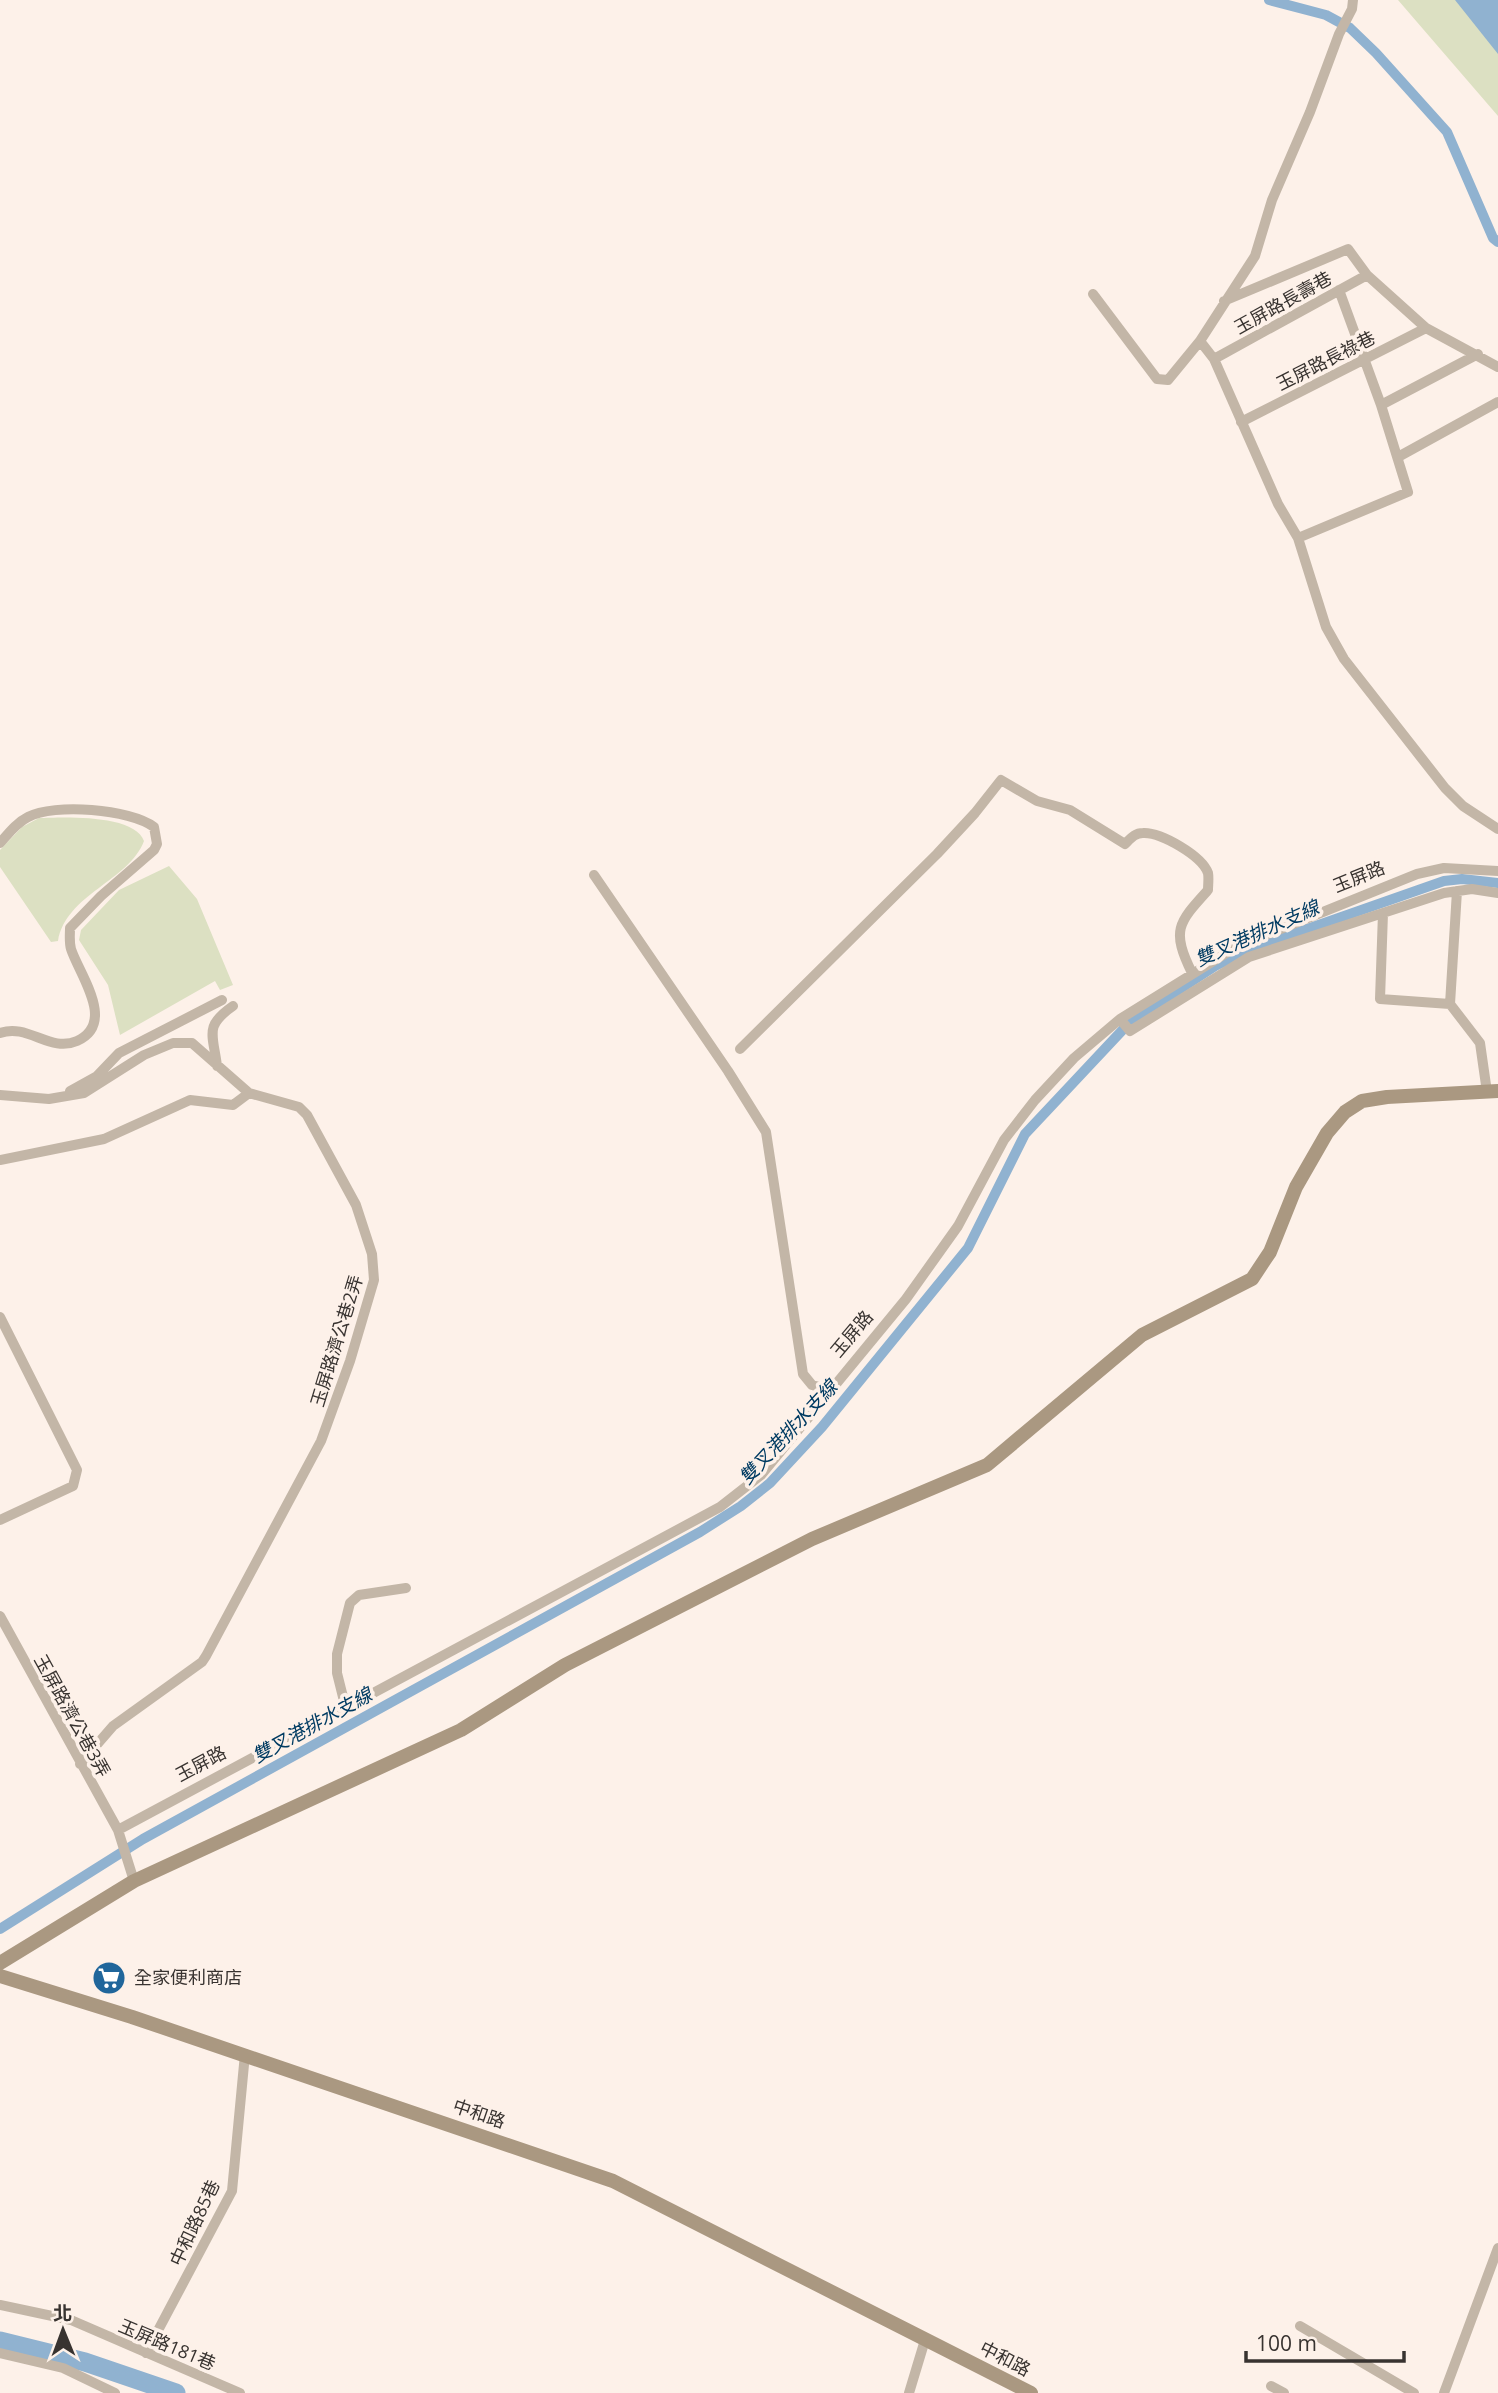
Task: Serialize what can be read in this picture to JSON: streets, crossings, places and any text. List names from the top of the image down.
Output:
{
  "streets": {
    "street": [
      "玉屏路長壽巷",
      "玉屏路長祿巷",
      "玉屏路",
      "玉屏路濟公巷2弄",
      "玉屏路濟公巷3弄",
      "中和路",
      "中和路85巷",
      "玉屏路181巷"
    ]
  },
  "crossings": [
    ["玉屏路", "玉屏路濟公巷3弄"],
    ["玉屏路濟公巷2弄", "玉屏路濟公巷3弄"],
    ["中和路", "中和路85巷"],
    ["中和路85巷", "玉屏路181巷"]
  ],
  "water": ["雙叉港排水支線"],
  "places": {
    "supermarket": ["全家便利商店"]
  },
  "scale_bar": "100 m",
  "north": "top"
}
